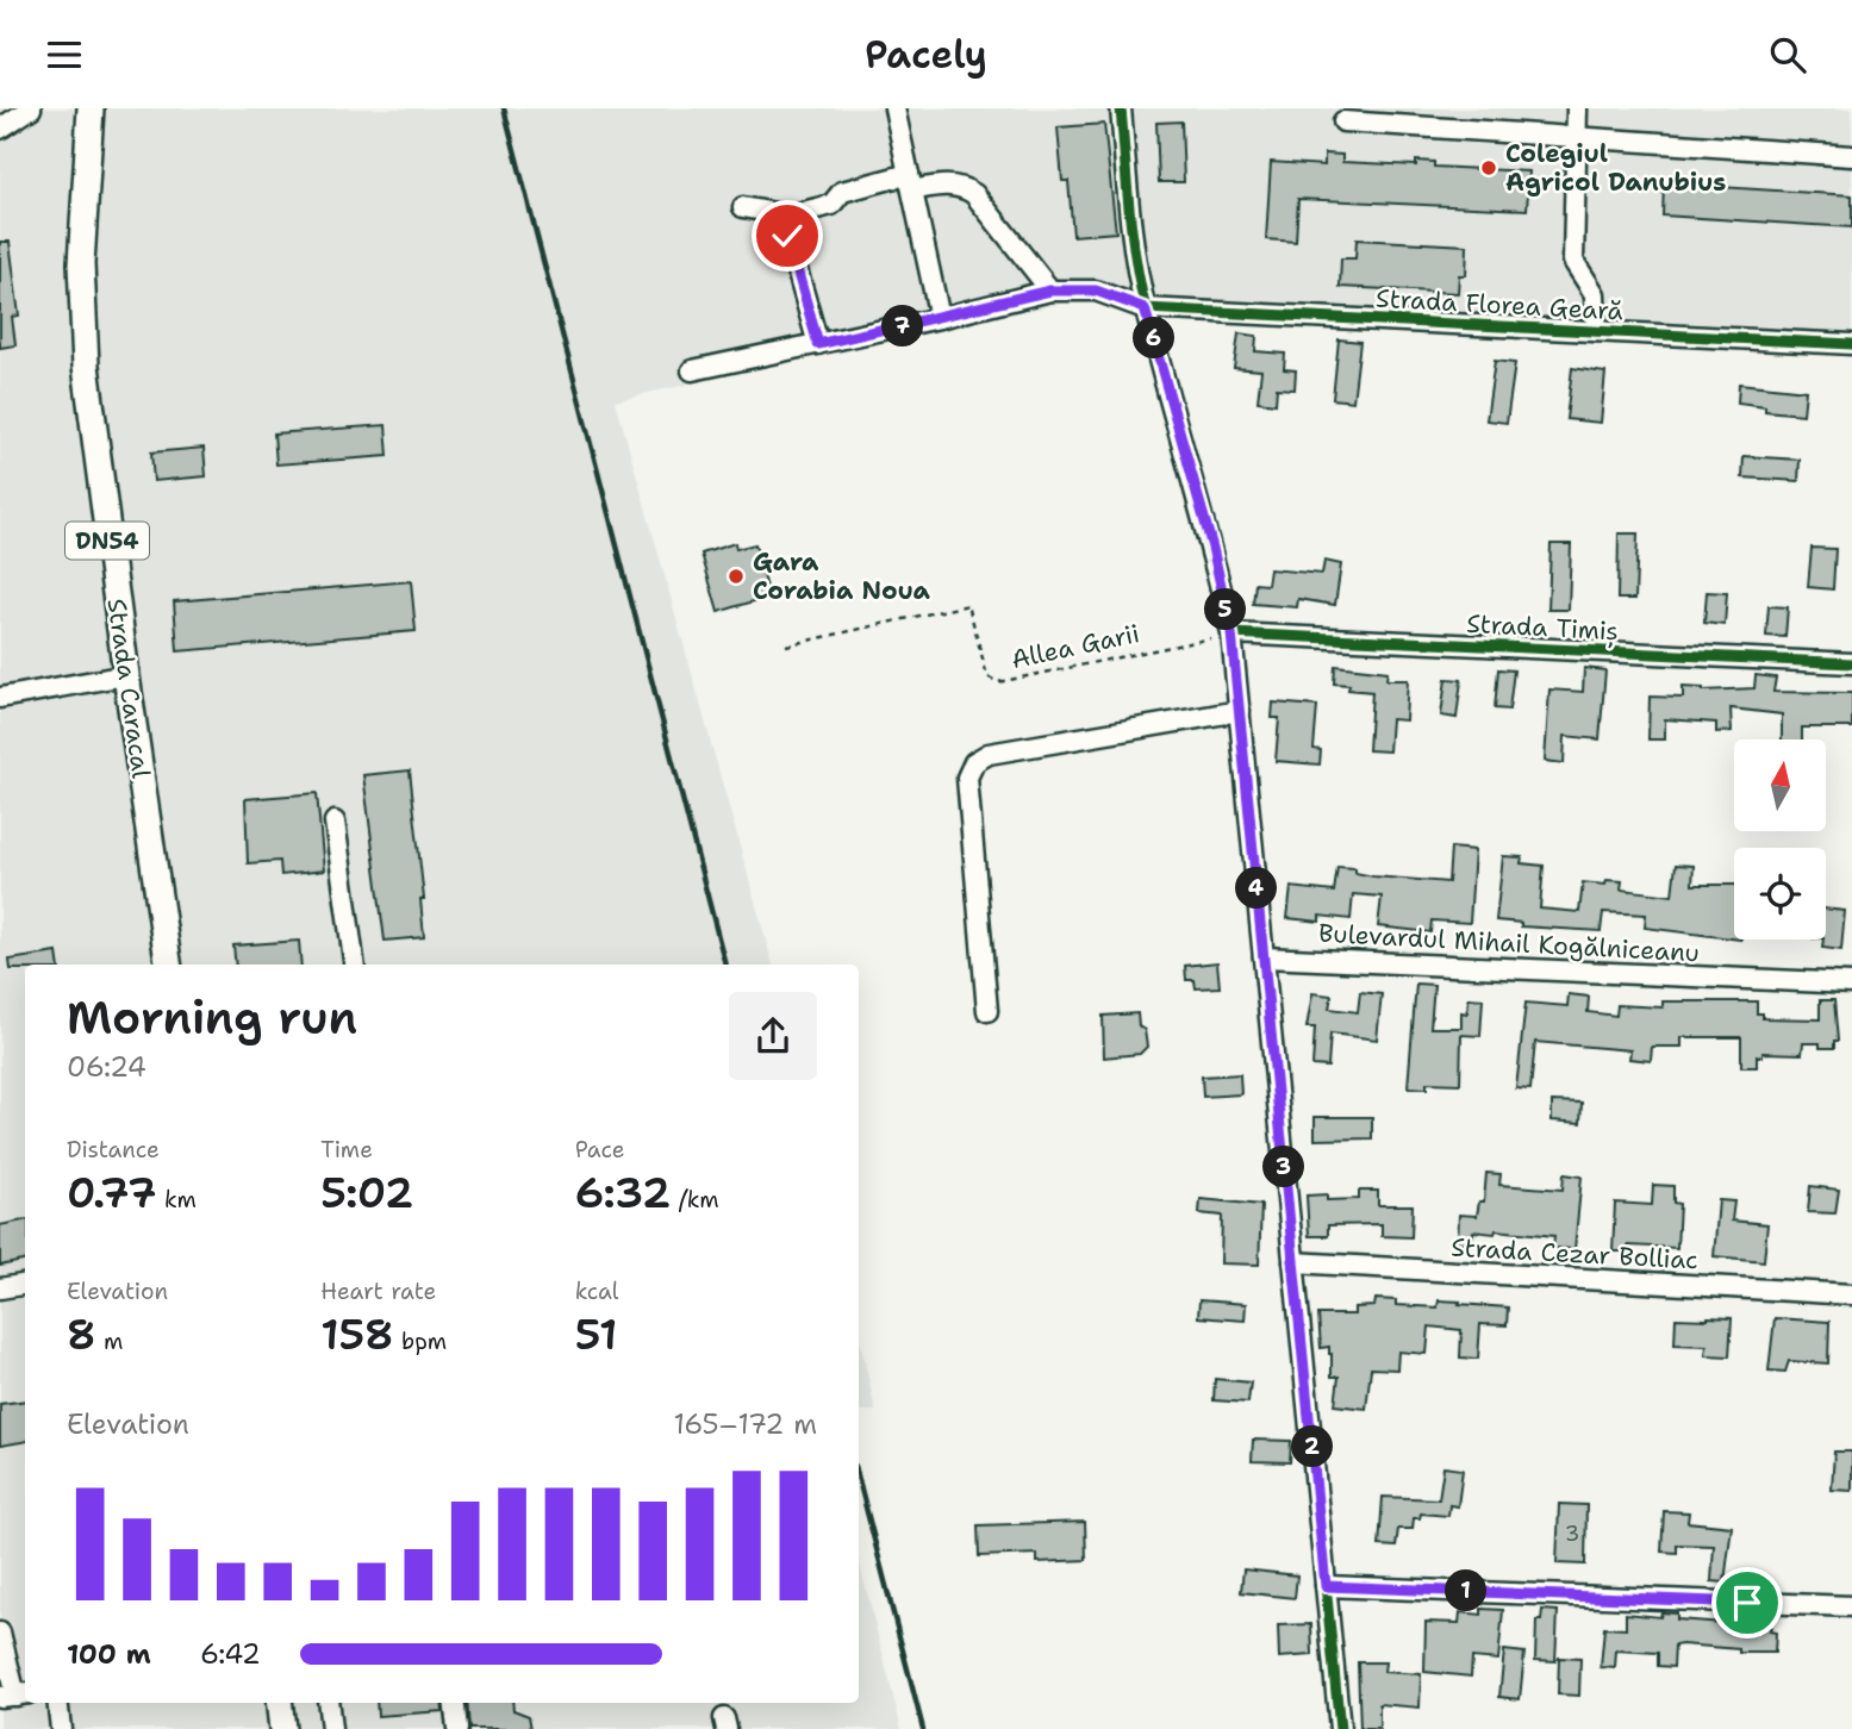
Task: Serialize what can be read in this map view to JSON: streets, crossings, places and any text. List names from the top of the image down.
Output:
{
  "streets": {
    "main road": ["DN54", "Strada Caracal"],
    "street": [
      "Strada Florea Geară",
      "Strada Timiș",
      "Bulevardul Mihail Kogălniceanu",
      "Strada Cezar Bolliac"
    ],
    "path": ["Allea Garii"]
  },
  "crossings": [
    ["Strada Timiș", "Allea Garii"]
  ],
  "places": ["Colegiul Agricol Danubius", "Gara Corabia Noua"],
  "house_numbers": ["3"],
  "north": "top",
  "page": {
    "header": "Pacely",
    "pins": [
      "7",
      "6",
      "5",
      "4",
      "3",
      "2",
      "1"
    ],
    "heading": ["Morning run", "06:24"],
    "stats": [
      ["Distance", "0.77 km"],
      ["Time", "5:02"],
      ["Pace", "6:32 /km"],
      ["Elevation", "8 m"],
      ["Heart rate", "158 bpm"],
      ["kcal", "51"]
    ],
    "chart": ["Elevation", "165–172 m"],
    "list": [
      {
        "name": "100 m",
        "note": "6:42"
      }
    ]
  }
}
